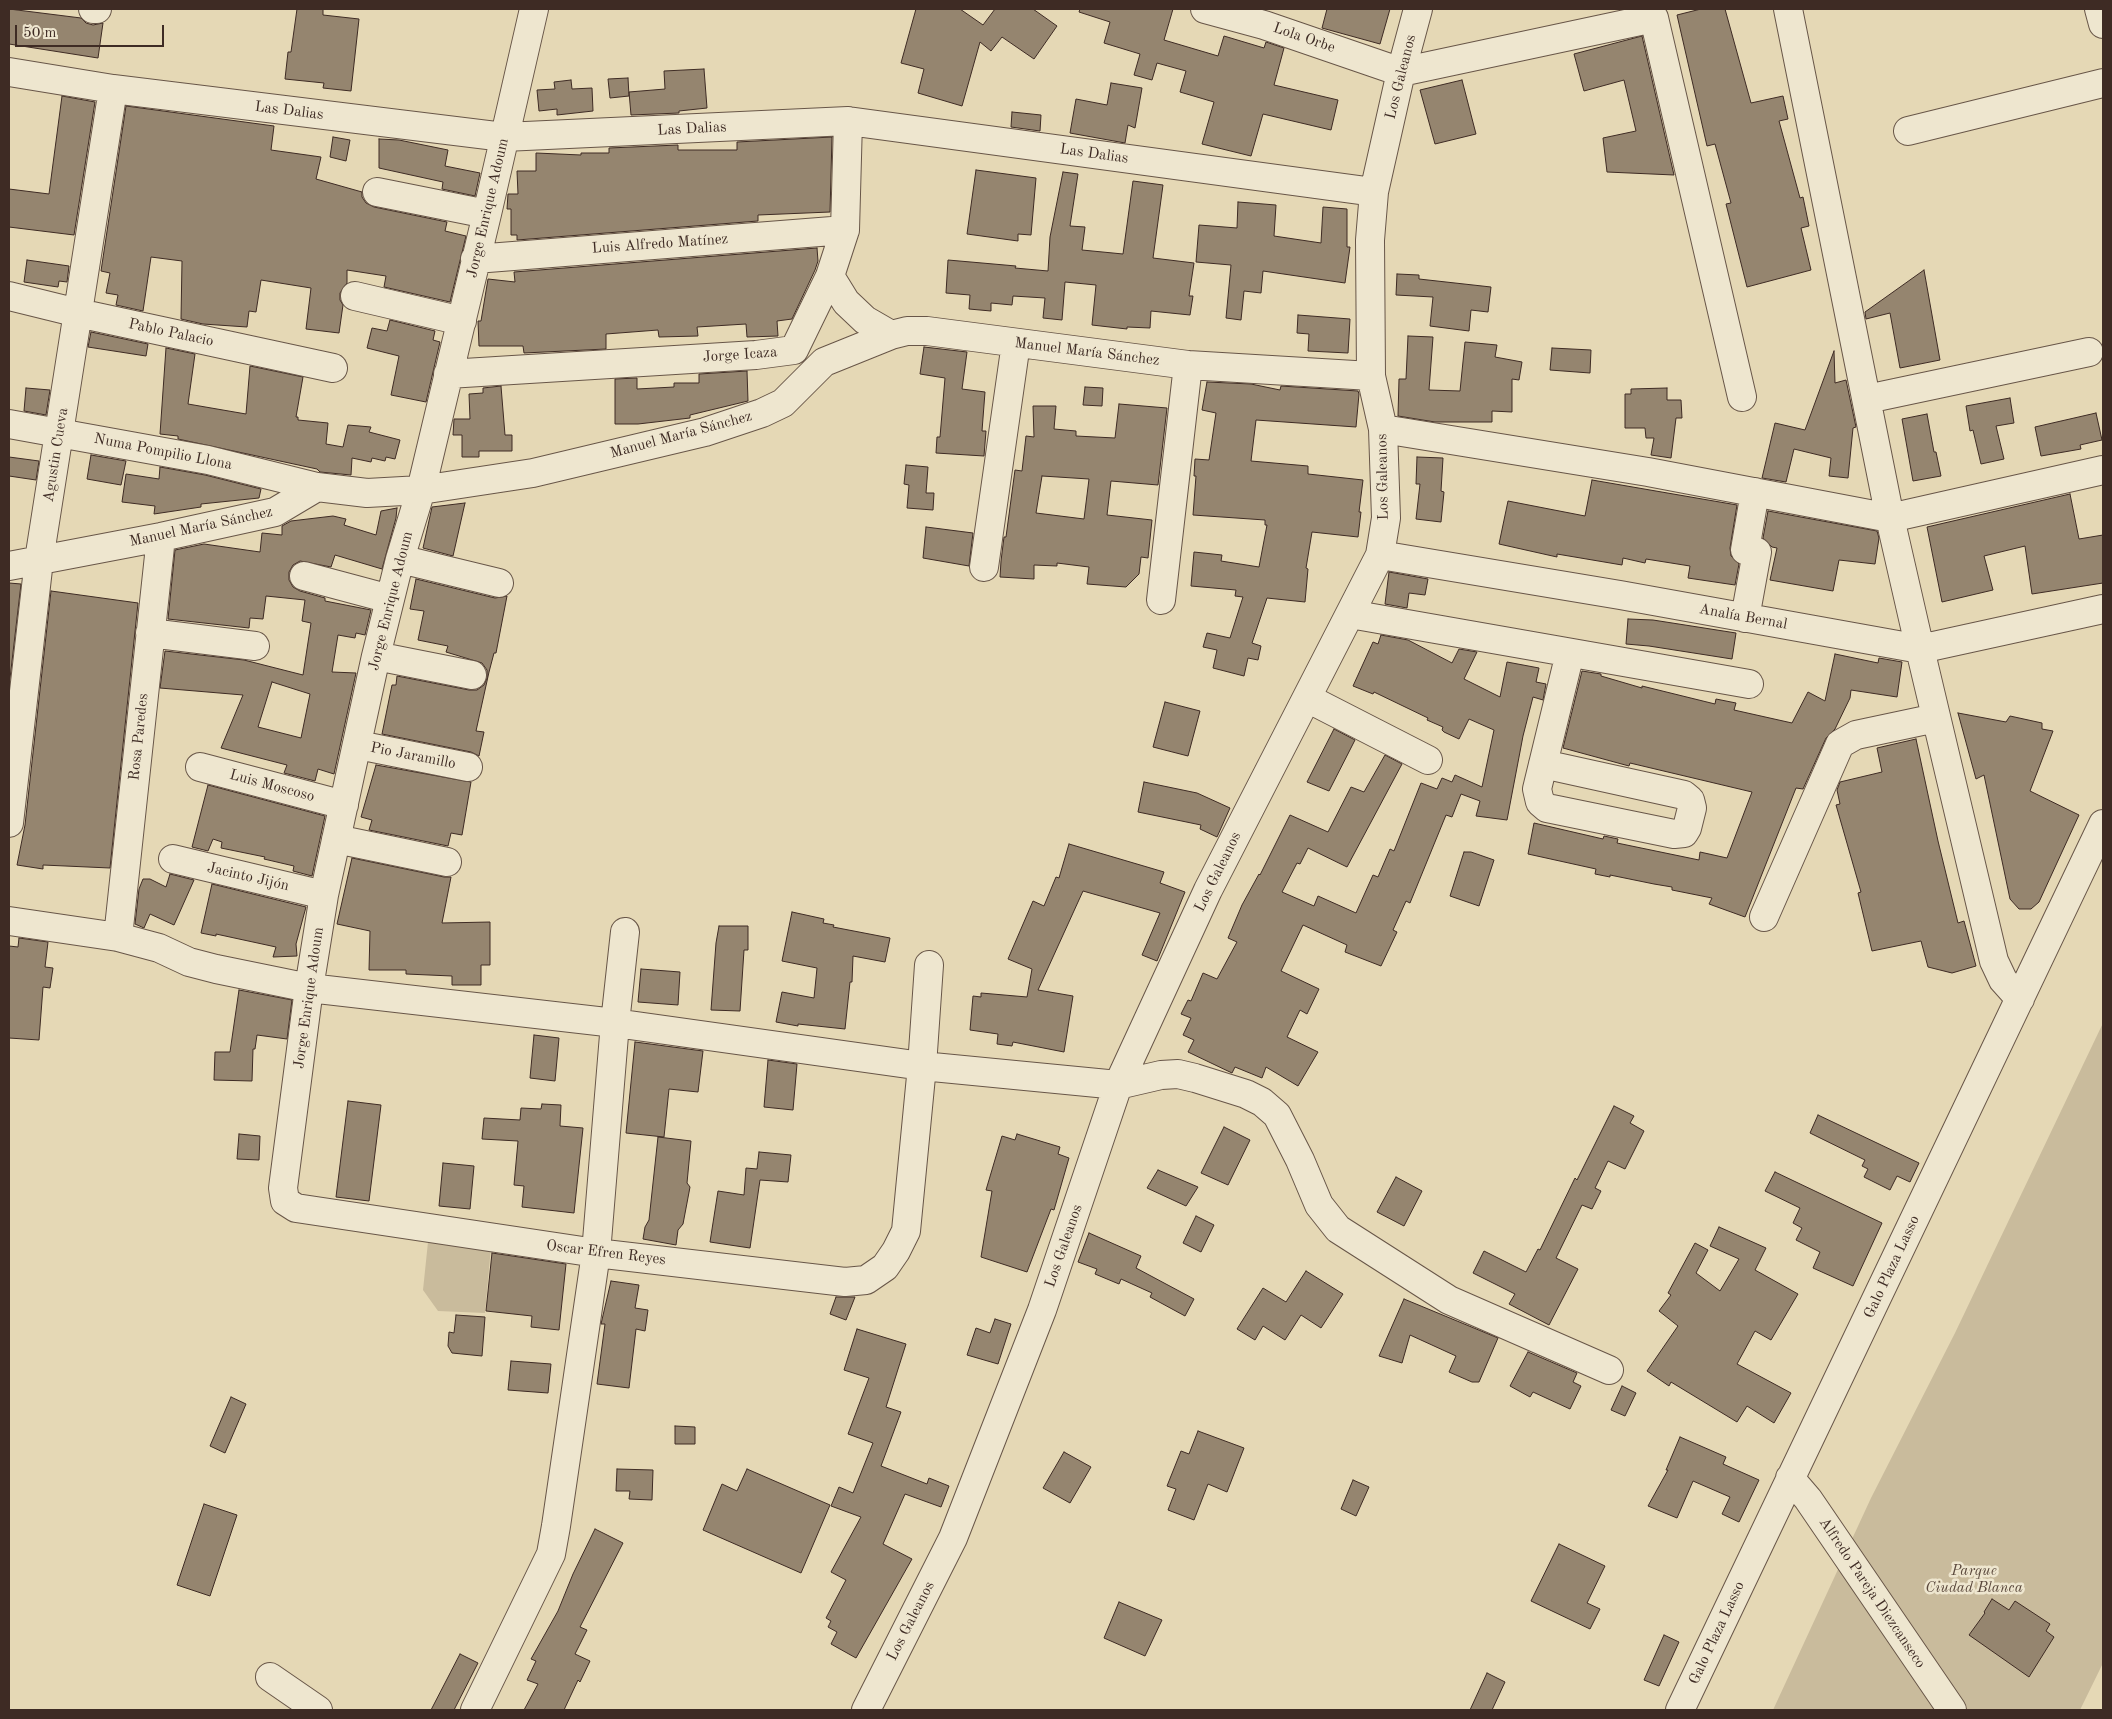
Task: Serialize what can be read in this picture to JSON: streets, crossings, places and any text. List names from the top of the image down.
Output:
{
  "streets": {
    "street": [
      "Lola Orbe",
      "Los Galeanos",
      "Las Dalias",
      "Jorge Enrique Adoum",
      "Luis Alfredo Matínez",
      "Pablo Palacio",
      "Manuel María Sánchez",
      "Jorge Icaza",
      "Numa Pompilio Llona",
      "Agustin Cueva",
      "Analía Bernal",
      "Rosa Paredes",
      "Pio Jaramillo",
      "Luis Moscoso",
      "Jacinto Jijón",
      "Oscar Efren Reyes",
      "Galo Plaza Lasso",
      "Alfredo Pareja Diezcanseco"
    ]
  },
  "crossings": [
    ["Lola Orbe", "Los Galeanos"],
    ["Los Galeanos", "Las Dalias"],
    ["Los Galeanos", "Manuel María Sánchez"],
    ["Los Galeanos", "Analía Bernal"],
    ["Las Dalias", "Jorge Enrique Adoum"],
    ["Las Dalias", "Jorge Icaza"],
    ["Las Dalias", "Agustin Cueva"],
    ["Jorge Enrique Adoum", "Luis Alfredo Matínez"],
    ["Jorge Enrique Adoum", "Manuel María Sánchez"],
    ["Jorge Enrique Adoum", "Jorge Icaza"],
    ["Jorge Enrique Adoum", "Pio Jaramillo"],
    ["Jorge Enrique Adoum", "Luis Moscoso"],
    ["Jorge Enrique Adoum", "Jacinto Jijón"],
    ["Jorge Enrique Adoum", "Oscar Efren Reyes"],
    ["Luis Alfredo Matínez", "Jorge Icaza"],
    ["Pablo Palacio", "Agustin Cueva"],
    ["Manuel María Sánchez", "Numa Pompilio Llona"],
    ["Manuel María Sánchez", "Agustin Cueva"],
    ["Manuel María Sánchez", "Rosa Paredes"],
    ["Numa Pompilio Llona", "Agustin Cueva"],
    ["Galo Plaza Lasso", "Alfredo Pareja Diezcanseco"]
  ],
  "parks": ["Parque Ciudad Blanca"],
  "scale_bar": "50 m"
}
